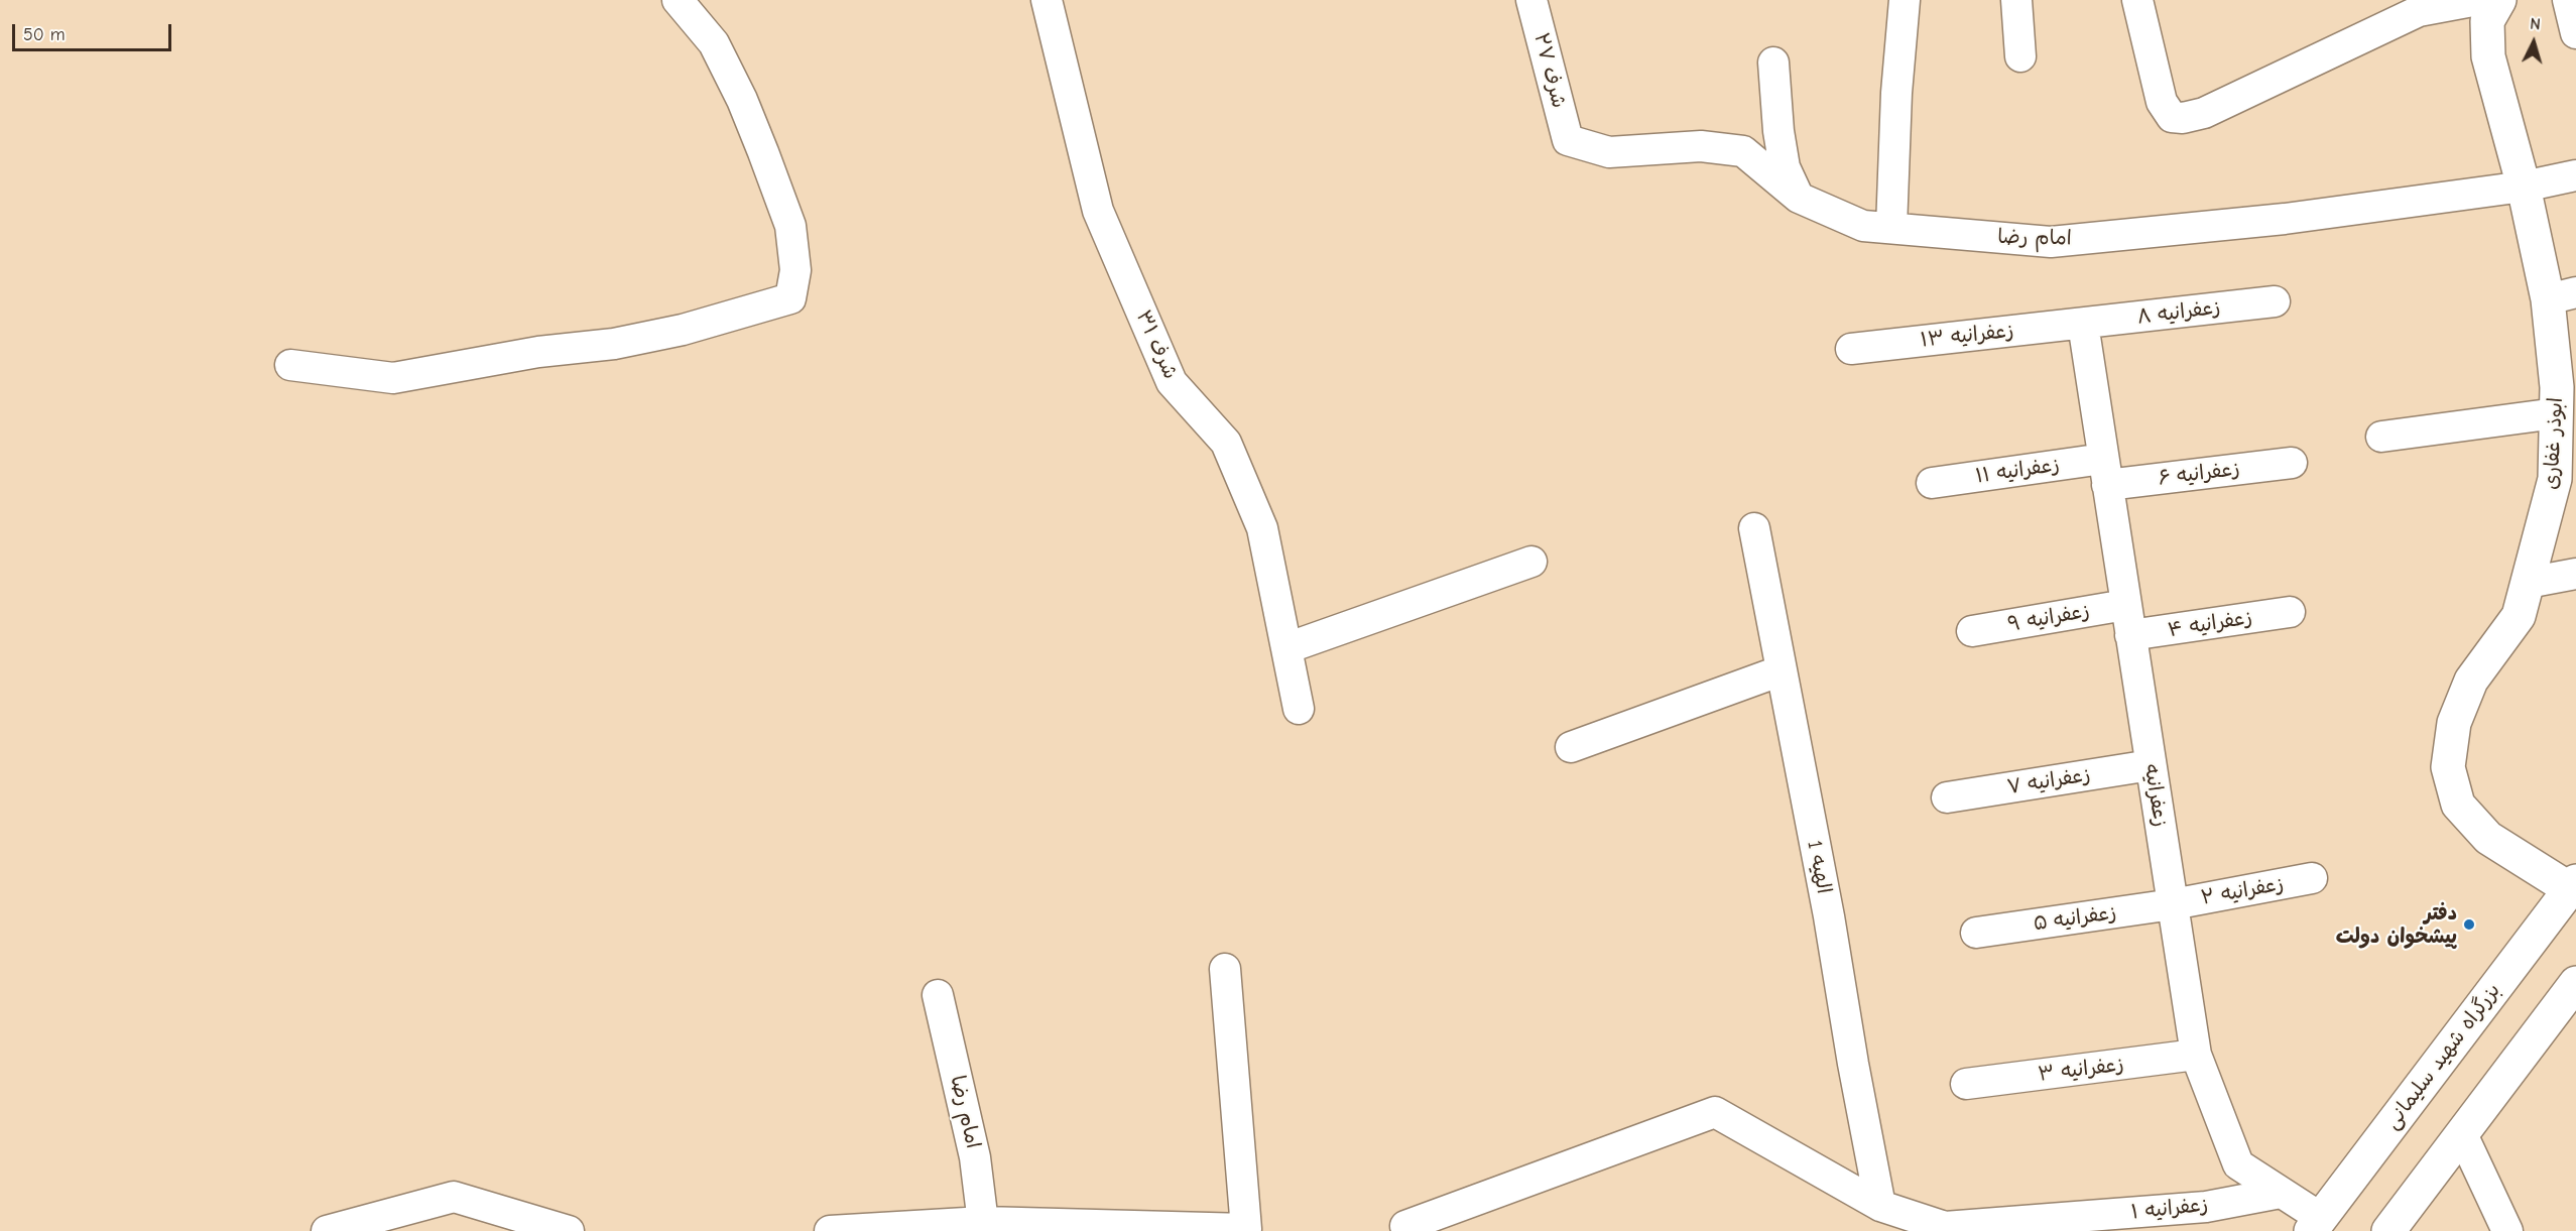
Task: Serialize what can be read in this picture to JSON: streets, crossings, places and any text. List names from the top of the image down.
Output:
{
  "streets": {
    "main road": ["ابوذر غفاری", "بزرگراه شهید سلیمانی"],
    "street": [
      "شرف ۲۷",
      "امام رضا",
      "زعفرانیه ۸",
      "زعفرانیه ۱۳",
      "شرف ۳۱",
      "زعفرانیه ۱۱",
      "زعفرانیه ۶",
      "زعفرانیه ۹",
      "زعفرانیه ۴",
      "زعفرانیه ۷",
      "زعفرانیه",
      "الهیه 1",
      "زعفرانیه ۲",
      "زعفرانیه ۵",
      "زعفرانیه ۳",
      "زعفرانیه ۱"
    ]
  },
  "crossings": [
    ["شرف ۲۷", "امام رضا"],
    ["امام رضا", "ابوذر غفاری"],
    ["زعفرانیه ۸", "زعفرانیه ۱۳"],
    ["زعفرانیه ۸", "زعفرانیه"],
    ["زعفرانیه ۱۳", "زعفرانیه"],
    ["ابوذر غفاری", "بزرگراه شهید سلیمانی"],
    ["زعفرانیه ۱۱", "زعفرانیه ۶"],
    ["زعفرانیه ۱۱", "زعفرانیه"],
    ["زعفرانیه ۶", "زعفرانیه"],
    ["زعفرانیه ۹", "زعفرانیه"],
    ["زعفرانیه ۴", "زعفرانیه"],
    ["زعفرانیه ۷", "زعفرانیه"],
    ["زعفرانیه", "زعفرانیه ۲"],
    ["زعفرانیه", "زعفرانیه ۵"],
    ["زعفرانیه", "بزرگراه شهید سلیمانی"],
    ["زعفرانیه", "زعفرانیه ۳"],
    ["زعفرانیه", "زعفرانیه ۱"],
    ["الهیه 1", "زعفرانیه ۱"],
    ["زعفرانیه ۲", "زعفرانیه ۵"]
  ],
  "places": ["دفتر پیشخوان دولت"],
  "scale_bar": "50 m",
  "north": "top"
}
